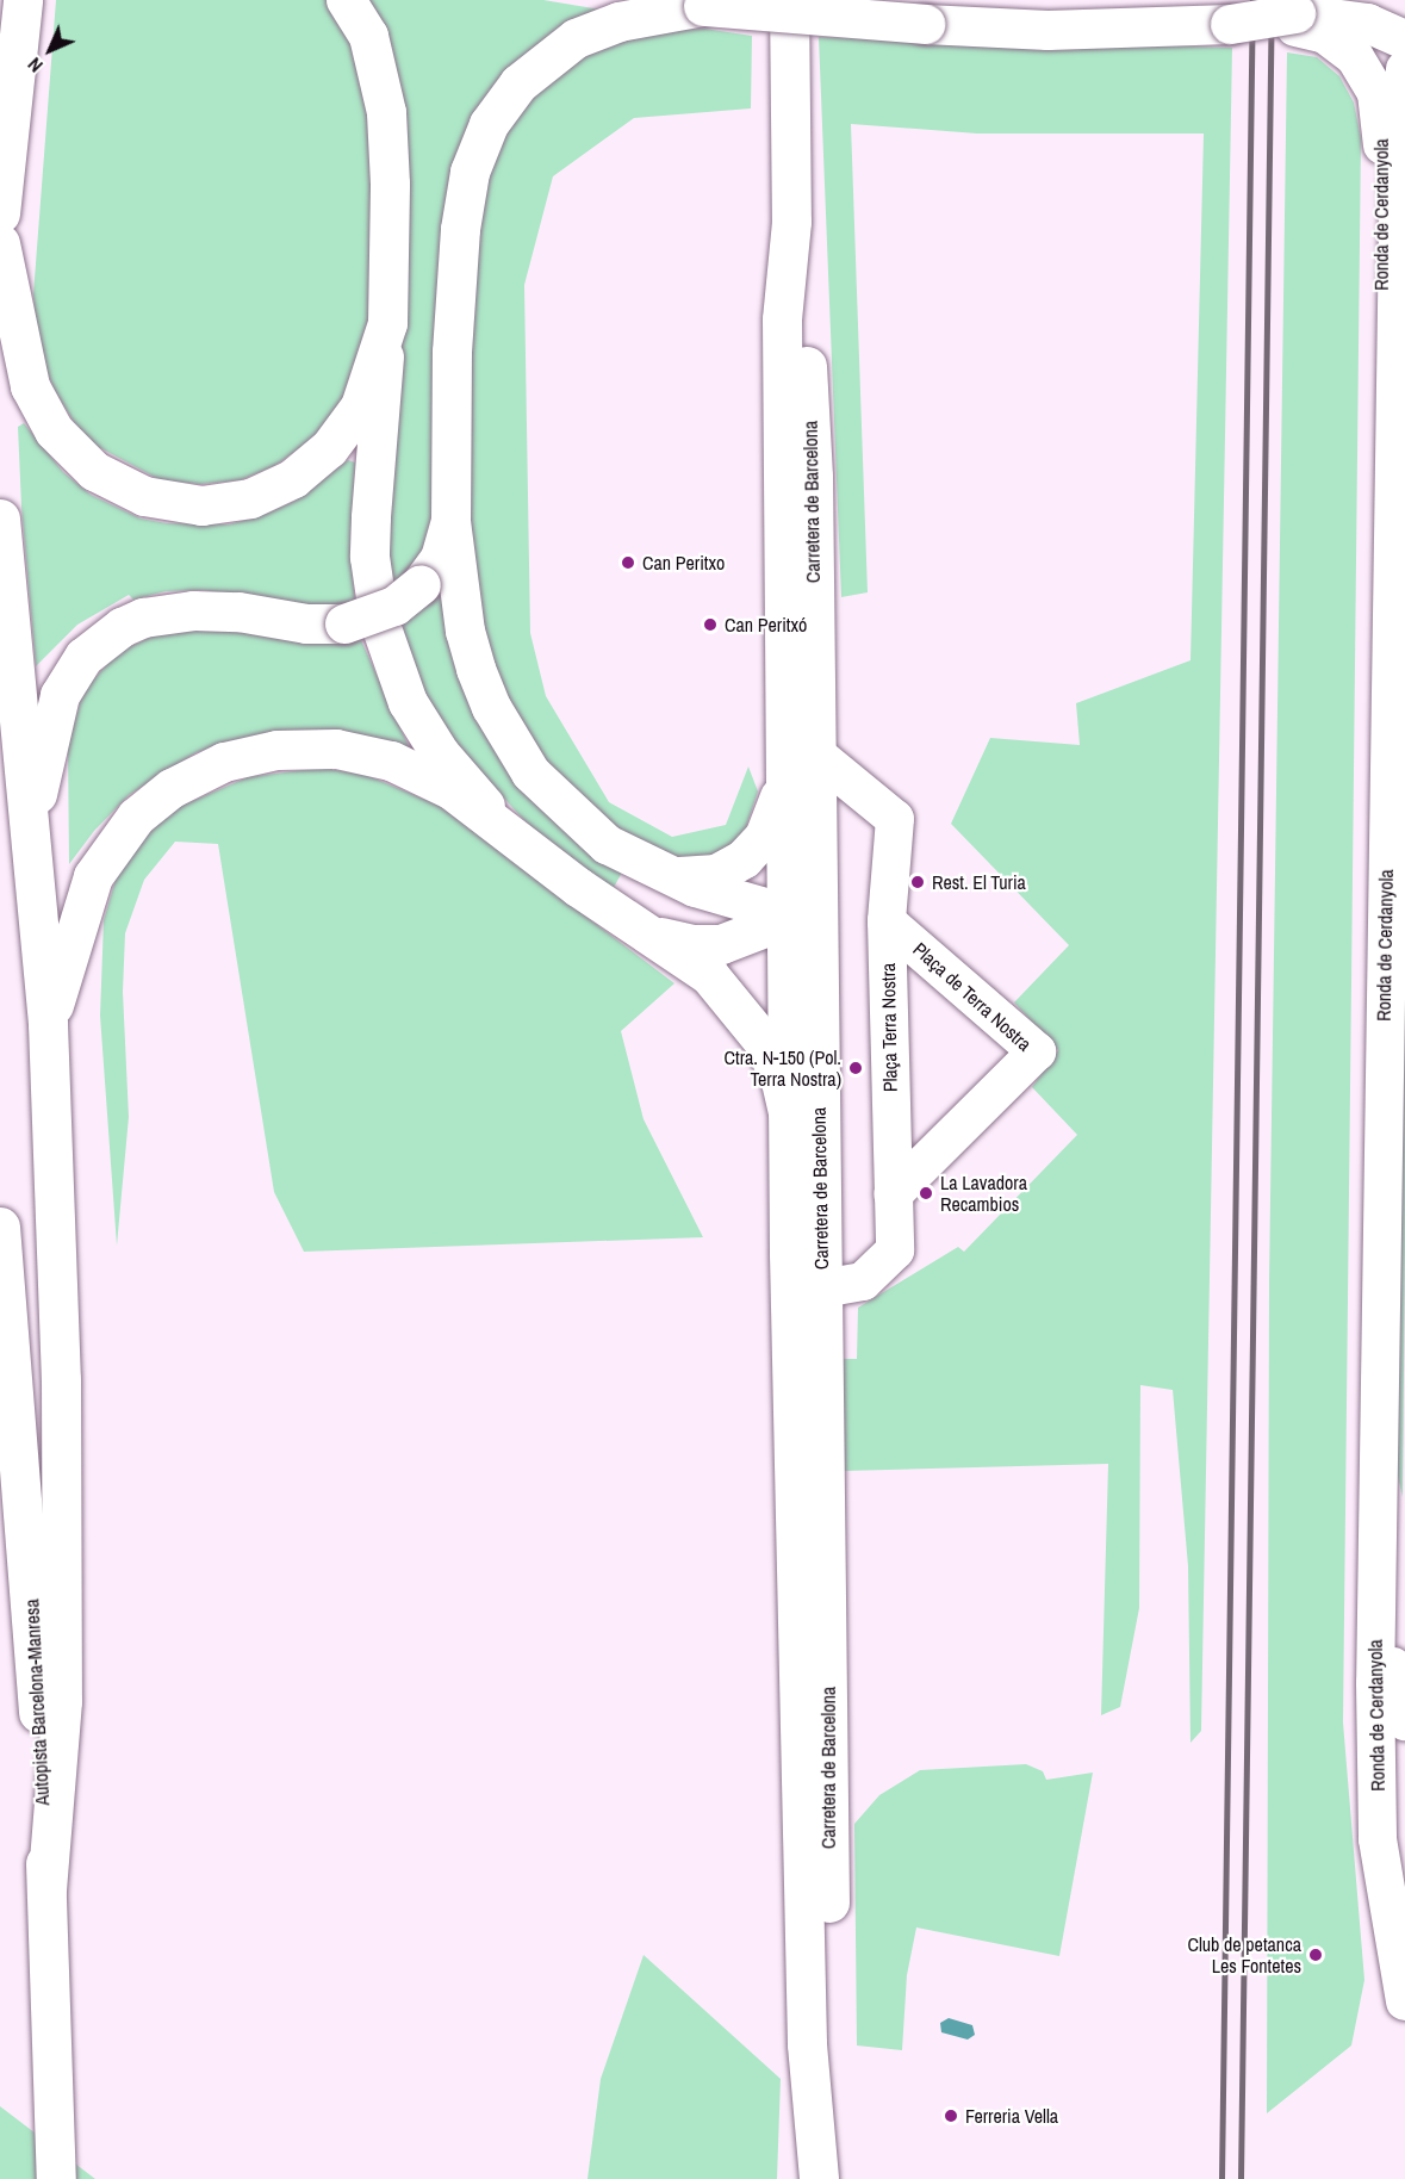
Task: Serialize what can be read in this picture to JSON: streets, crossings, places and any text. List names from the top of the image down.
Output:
{
  "streets": {
    "main road": ["Carretera de Barcelona", "Autopista Barcelona-Manresa"],
    "street": ["Ronda de Cerdanyola", "Plaça de Terra Nostra", "Plaça Terra Nostra"]
  },
  "crossings": [
    ["Carretera de Barcelona", "Plaça Terra Nostra"],
    ["Plaça de Terra Nostra", "Plaça Terra Nostra"]
  ],
  "places": [
    "Can Peritxo",
    "Can Peritxó",
    "Rest. El Turia",
    "Ctra. N-150 (Pol. Terra Nostra)",
    "La Lavadora Recambios",
    "Club de petanca Les Fontetes",
    "Ferreria Vella"
  ],
  "north": "bottom left"
}
